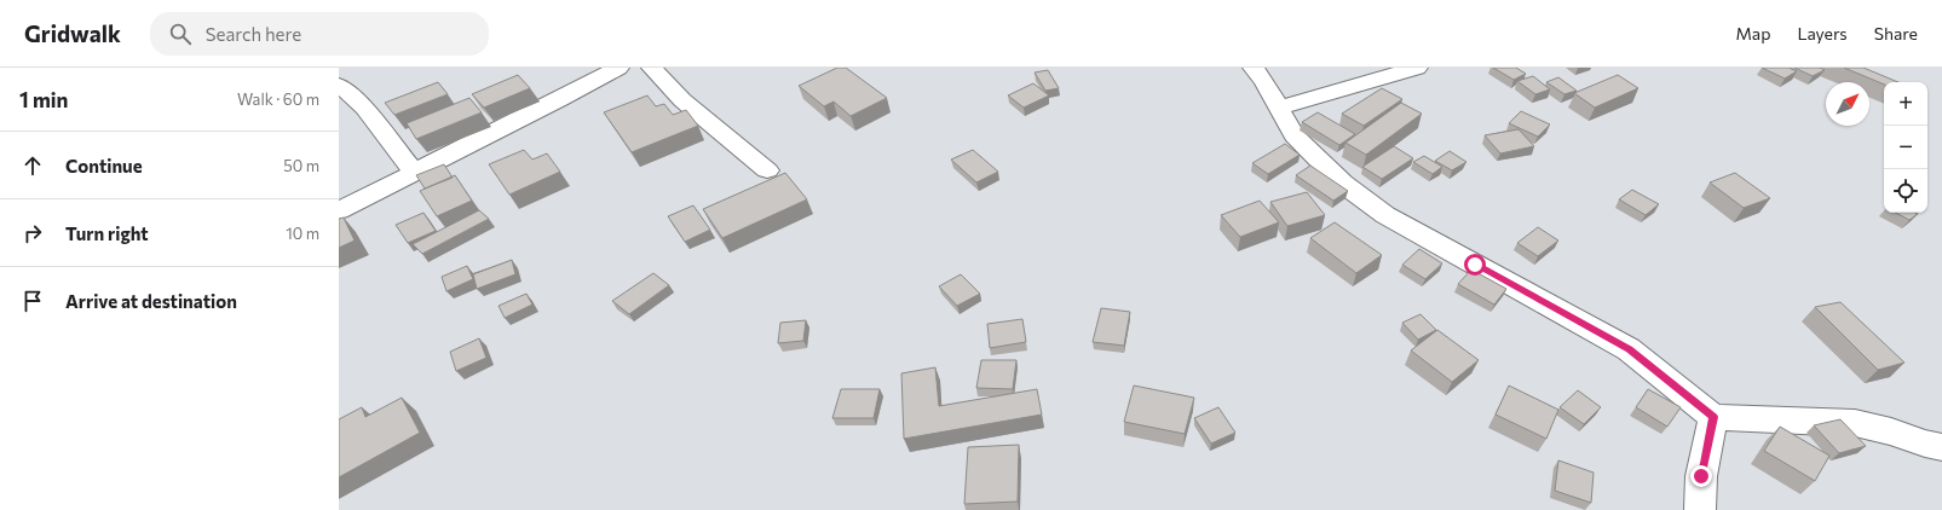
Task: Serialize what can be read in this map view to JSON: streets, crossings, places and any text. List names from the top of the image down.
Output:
{
  "north": "top right",
  "page": {
    "header": "Gridwalk",
    "search": "Search here",
    "nav": ["Map", "Layers", "Share"],
    "heading": ["1 min", "Walk · 60 m"],
    "map_buttons": ["+", "−"],
    "list": [
      ["Continue", "50 m"],
      ["Turn right", "10 m"],
      "Arrive at destination"
    ]
  }
}
